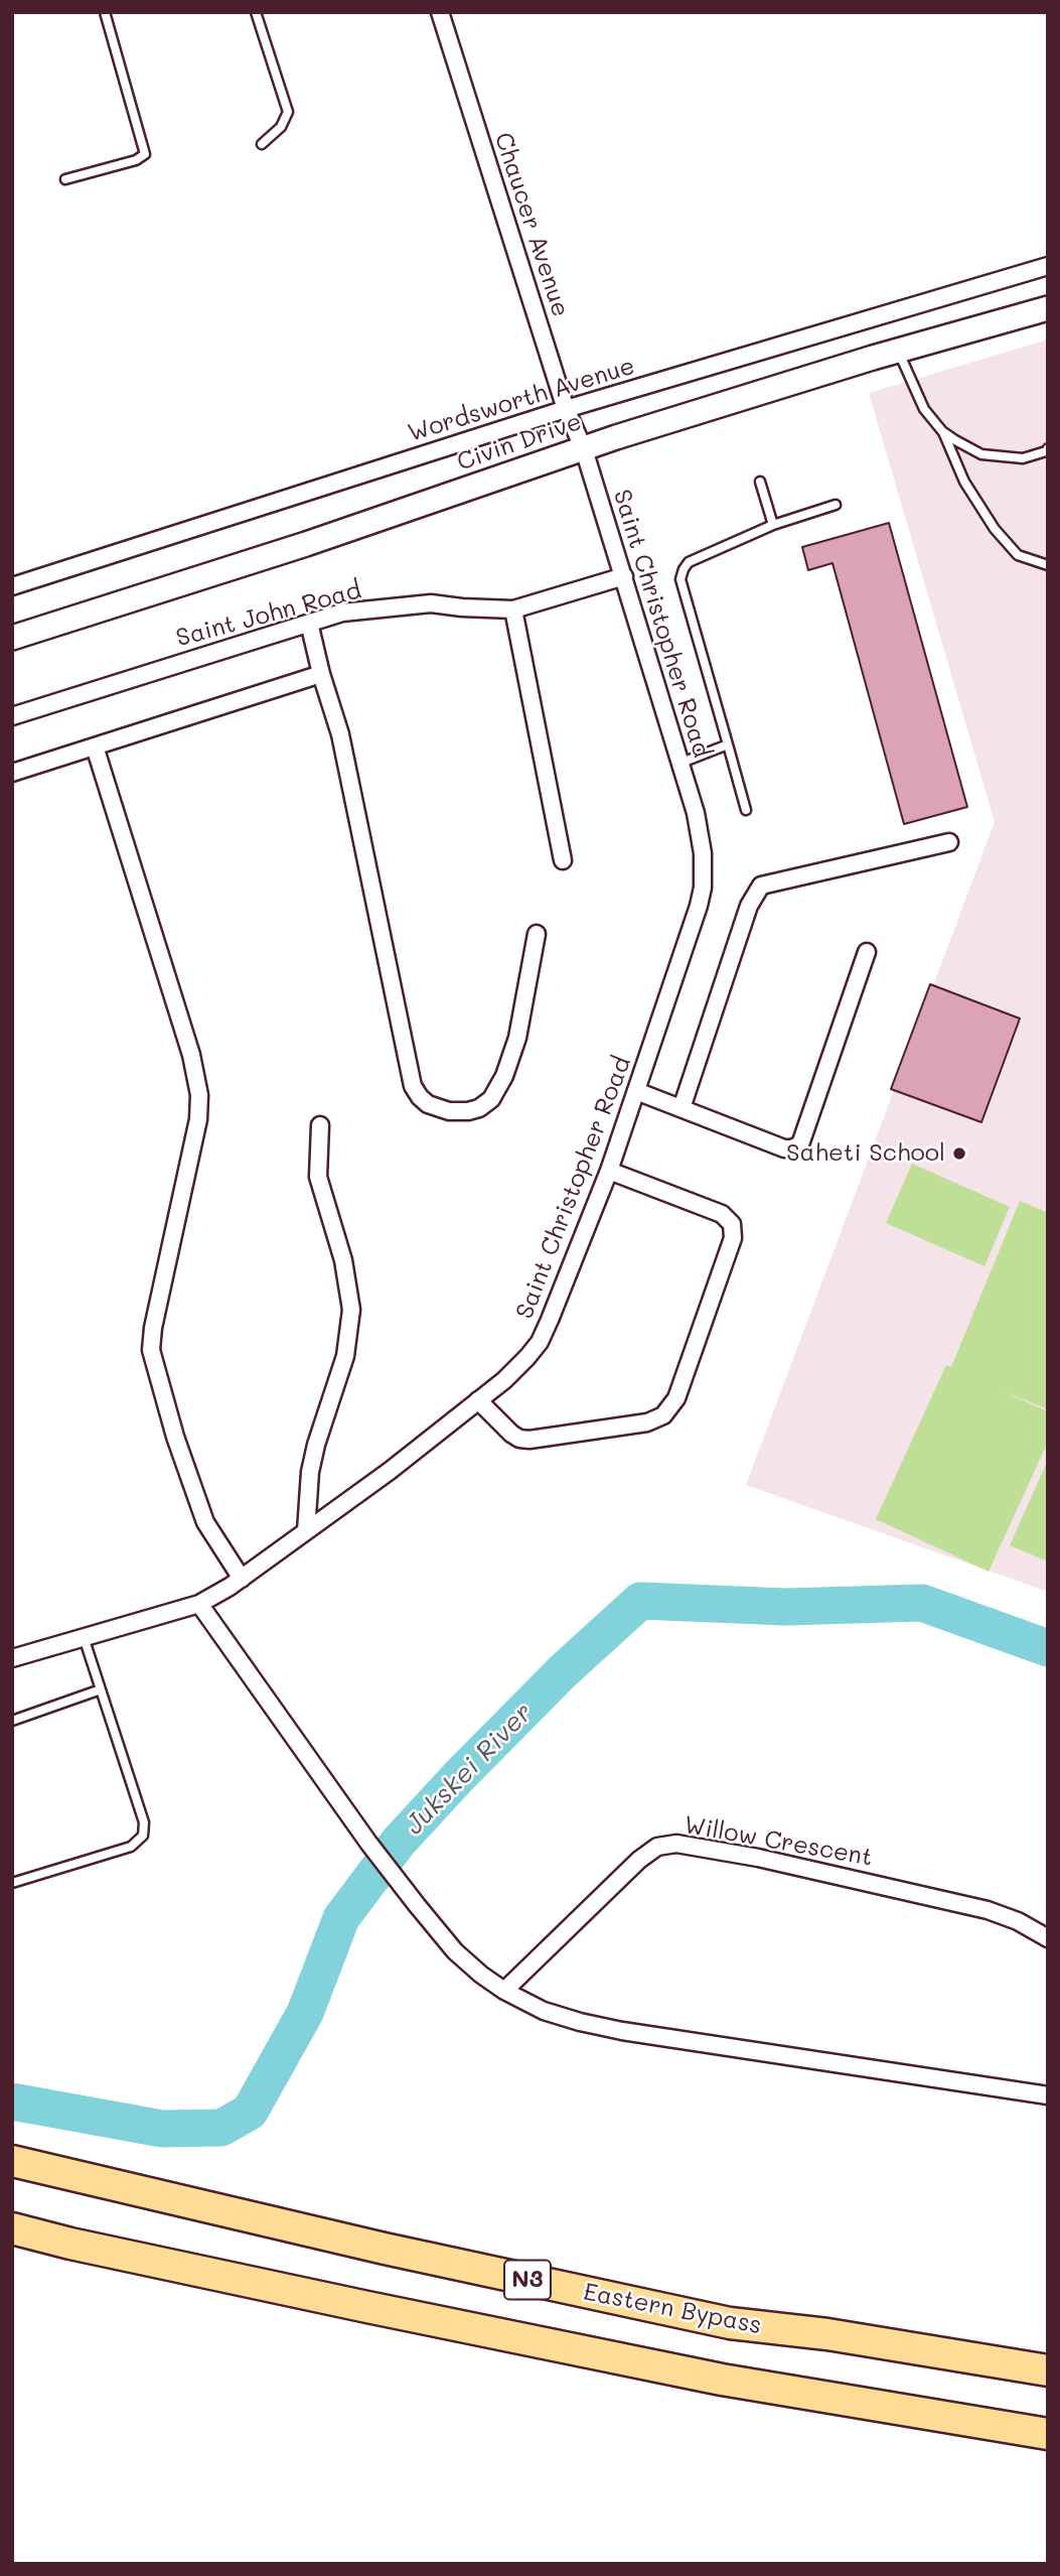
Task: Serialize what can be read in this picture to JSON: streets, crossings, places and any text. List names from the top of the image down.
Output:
{
  "streets": {
    "highway": ["N3", "Eastern Bypass"],
    "main road": ["Civin Drive"],
    "street": [
      "Chaucer Avenue",
      "Wordsworth Avenue",
      "Saint John Road",
      "Saint Christopher Road",
      "Willow Crescent"
    ]
  },
  "crossings": [
    ["Chaucer Avenue", "Wordsworth Avenue"],
    ["Chaucer Avenue", "Civin Drive"],
    ["Chaucer Avenue", "Saint Christopher Road"],
    ["Civin Drive", "Saint Christopher Road"],
    ["Saint John Road", "Saint Christopher Road"]
  ],
  "water": ["Jukskei River"],
  "places": ["Saheti School"]
}
